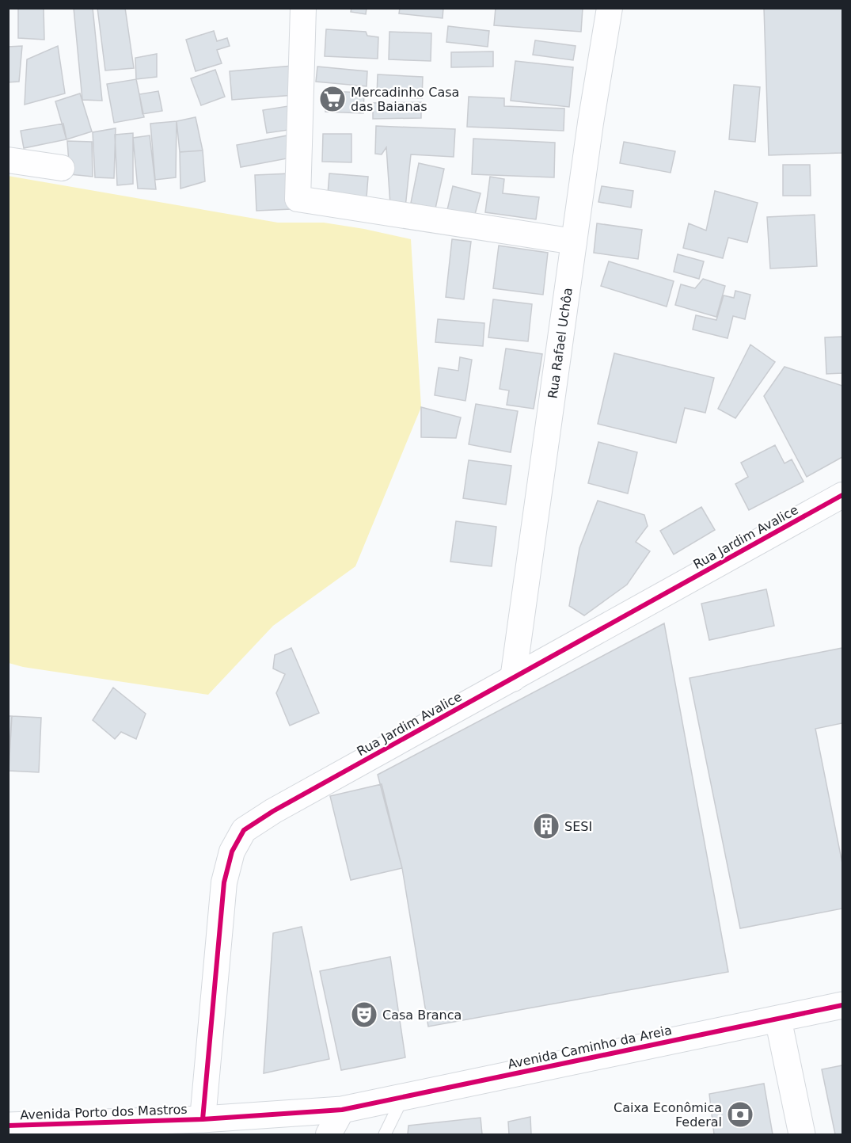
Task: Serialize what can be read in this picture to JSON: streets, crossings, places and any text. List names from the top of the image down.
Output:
{
  "streets": {
    "main road": ["Avenida Caminho da Areia", "Avenida Porto dos Mastros"],
    "street": ["Rua Rafael Uchôa", "Rua Jardim Avalice"]
  },
  "crossings": [
    ["Rua Rafael Uchôa", "Rua Jardim Avalice"],
    ["Rua Jardim Avalice", "Avenida Porto dos Mastros"],
    ["Avenida Caminho da Areia", "Avenida Porto dos Mastros"]
  ],
  "places": {
    "supermarket": ["Mercadinho Casa das Baianas"],
    "building": ["SESI"],
    "theatre": ["Casa Branca"],
    "bank": ["Caixa Econômica Federal"]
  }
}
